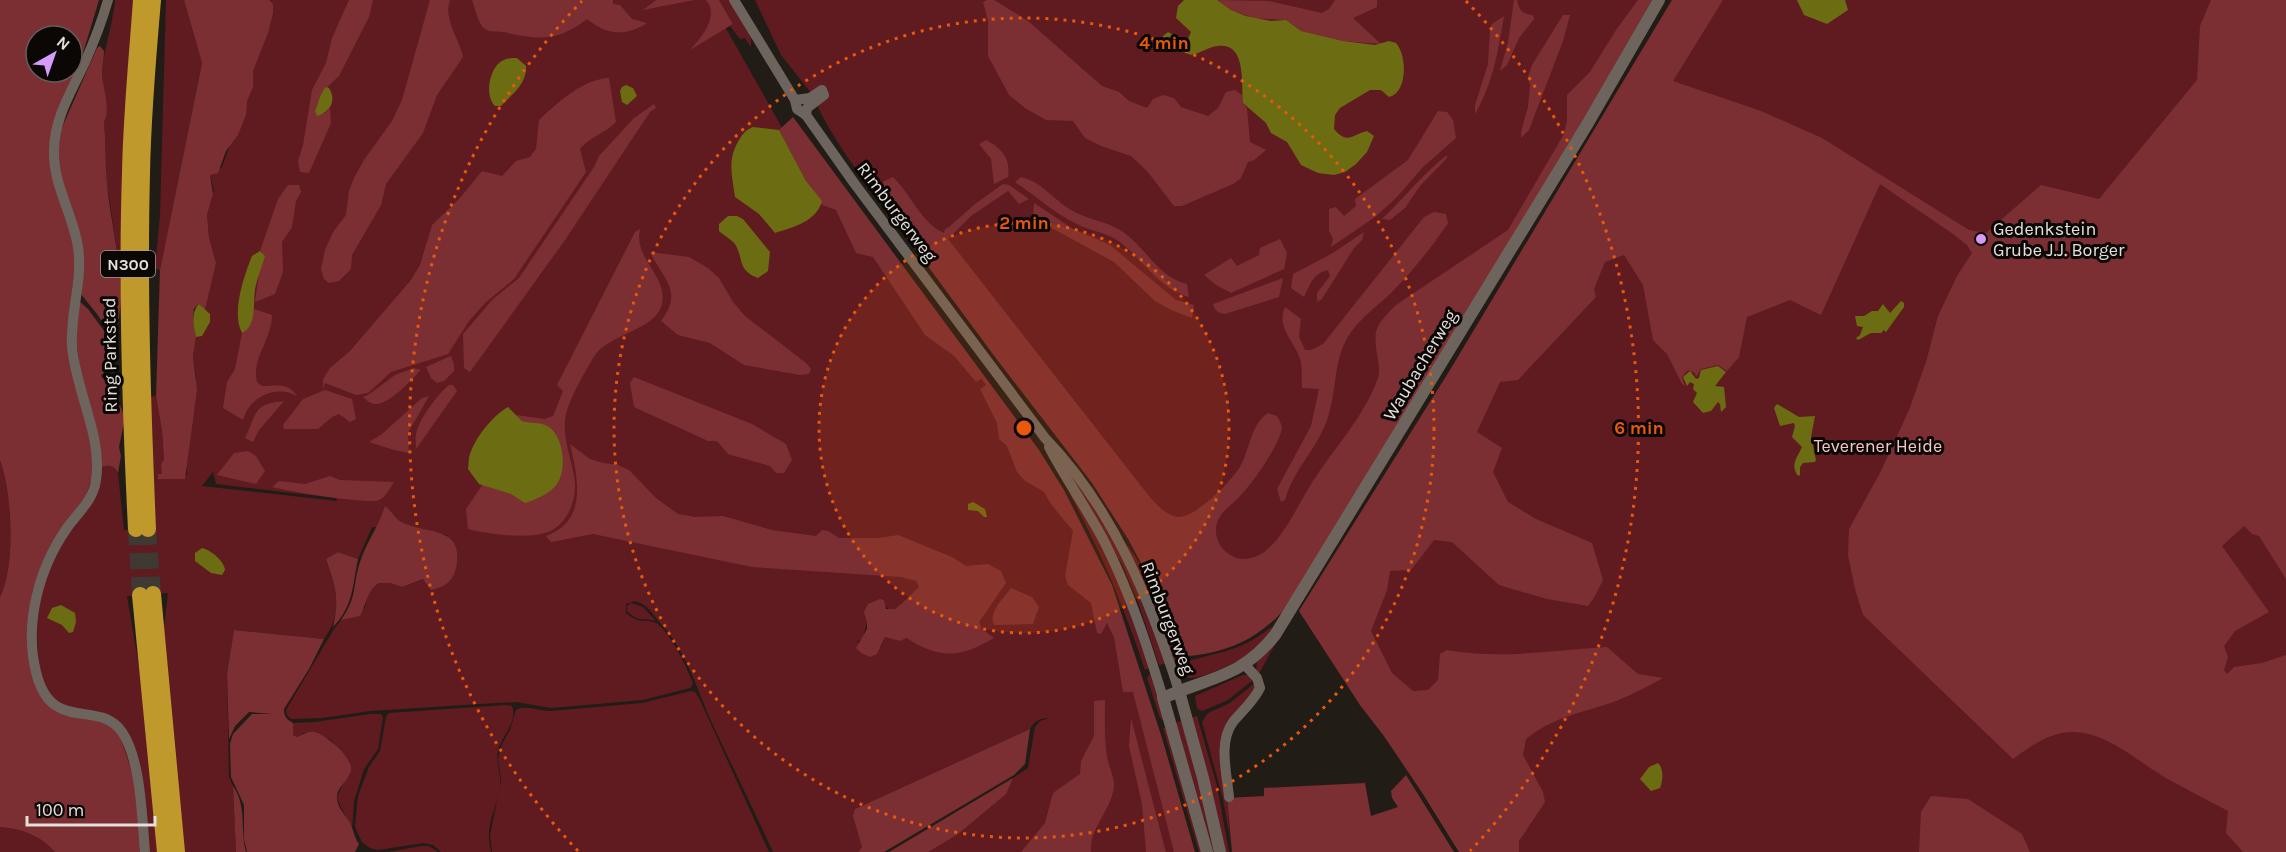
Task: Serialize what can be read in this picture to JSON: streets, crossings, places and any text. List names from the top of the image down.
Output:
{
  "streets": {
    "highway": ["N300", "Ring Parkstad"],
    "street": ["Rimburgerweg", "Waubacherweg"]
  },
  "crossings": [
    ["Rimburgerweg", "Waubacherweg"]
  ],
  "parks": ["Teverener Heide"],
  "places": ["Gedenkstein Grube J.J. Borger"],
  "scale_bar": "100 m",
  "north": "top right",
  "rings": ["4 min", "2 min", "6 min"]
}
